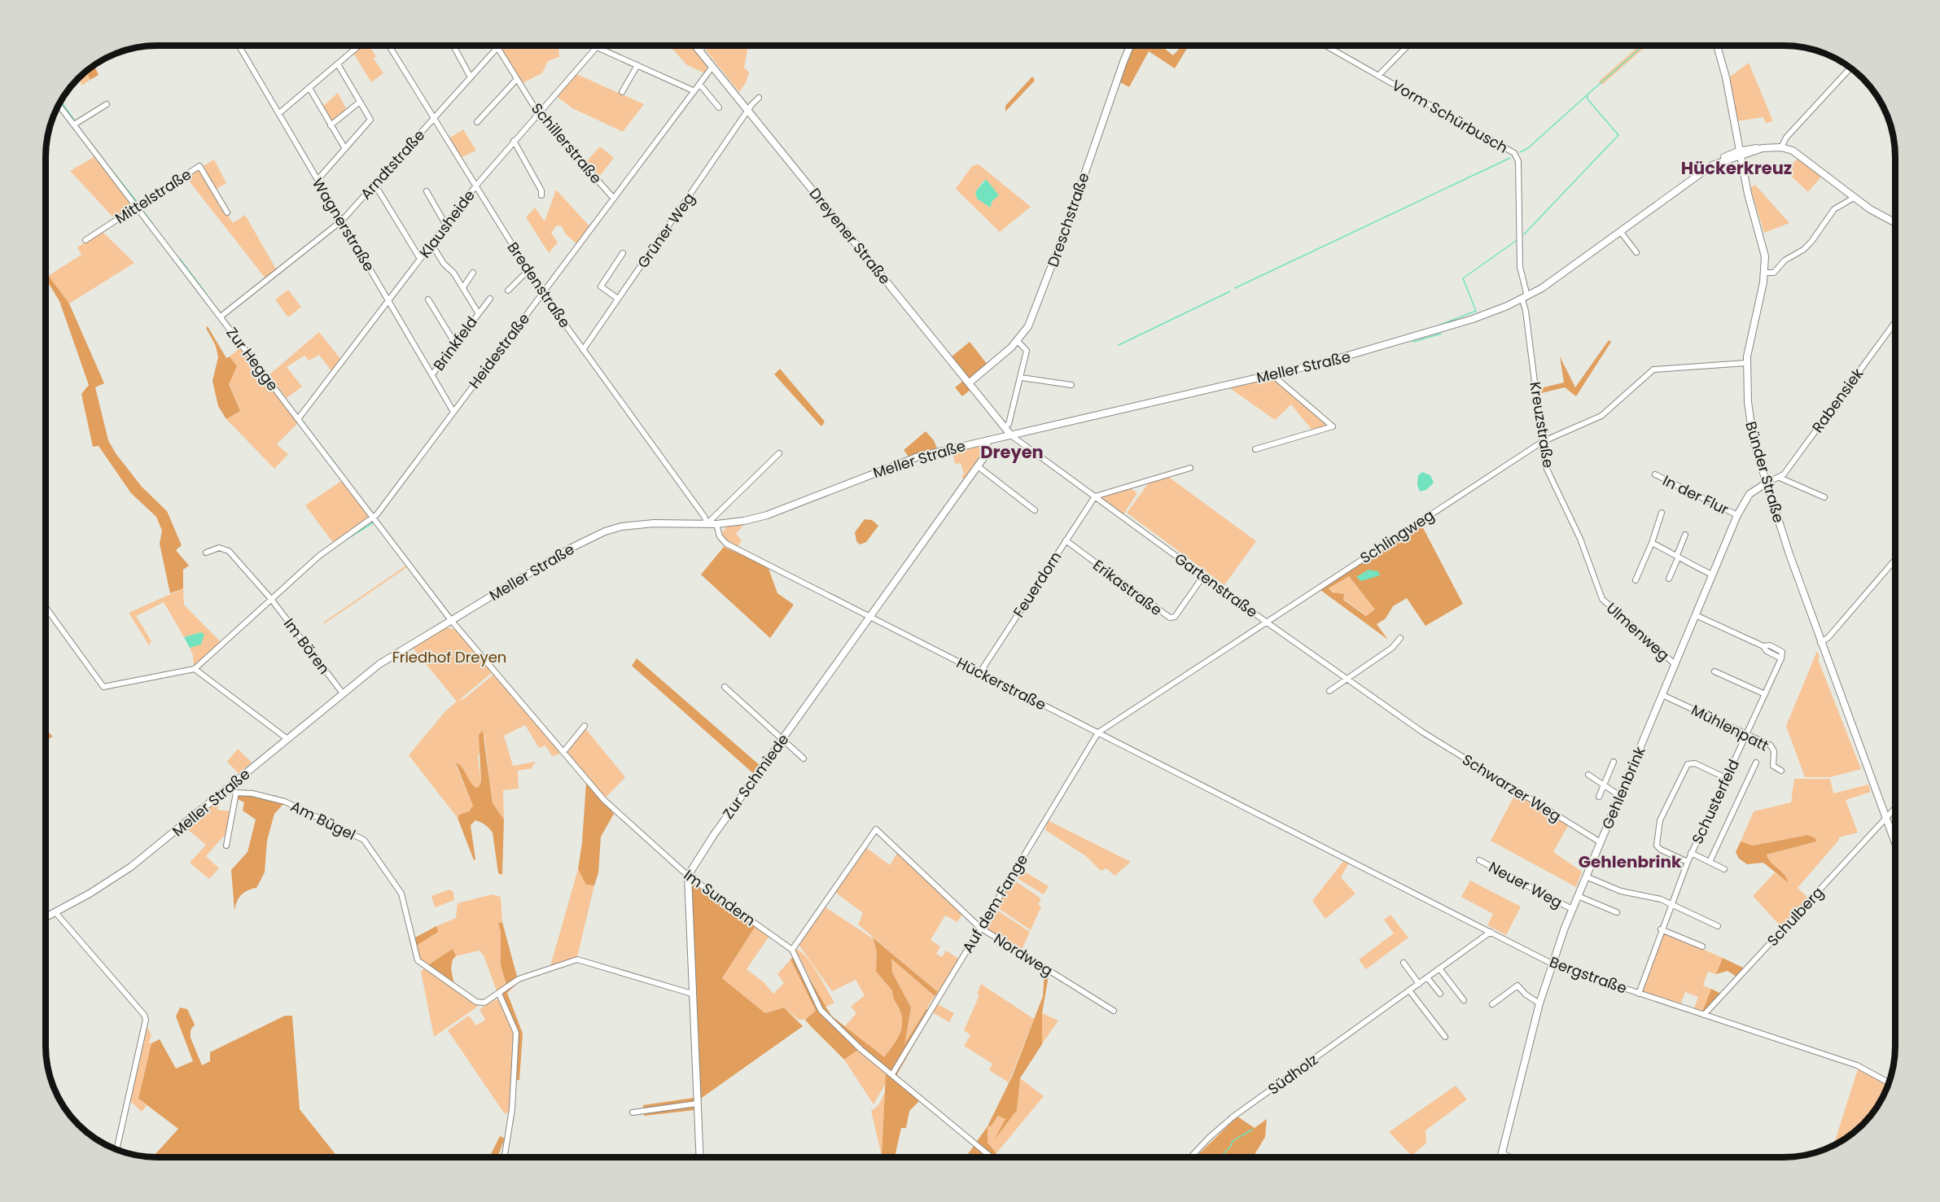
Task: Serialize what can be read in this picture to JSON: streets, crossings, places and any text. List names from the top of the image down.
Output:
{
  "streets": {
    "main road": [
      "Dreschstraße",
      "Dreyener Straße",
      "Meller Straße",
      "Bünder Straße",
      "Zur Schmiede",
      "Gehlenbrink"
    ],
    "street": [
      "Vorm Schürbusch",
      "Schillerstraße",
      "Arndtstraße",
      "Mittelstraße",
      "Klausheide",
      "Wagnerstraße",
      "Grüner Weg",
      "Bredenstraße",
      "Brinkfeld",
      "Heidestraße",
      "Zur Hegge",
      "Rabensiek",
      "Kreuzstraße",
      "In der Flur",
      "Schlingweg",
      "Feuerdorn",
      "Gartenstraße",
      "Erikastraße",
      "Ulmenweg",
      "Im Bören",
      "Hückerstraße",
      "Mühlenpatt",
      "Schwarzer Weg",
      "Schusterfeld",
      "Am Bügel",
      "Neuer Weg",
      "Im Sundern",
      "Auf dem Fange",
      "Schulberg",
      "Nordweg",
      "Bergstraße",
      "Südholz"
    ]
  },
  "crossings": [
    ["Vorm Schürbusch", "Meller Straße"],
    ["Vorm Schürbusch", "Kreuzstraße"],
    ["Schillerstraße", "Arndtstraße"],
    ["Schillerstraße", "Klausheide"],
    ["Schillerstraße", "Heidestraße"],
    ["Arndtstraße", "Wagnerstraße"],
    ["Arndtstraße", "Bredenstraße"],
    ["Arndtstraße", "Zur Hegge"],
    ["Mittelstraße", "Zur Hegge"],
    ["Dreschstraße", "Dreyener Straße"],
    ["Klausheide", "Wagnerstraße"],
    ["Klausheide", "Bredenstraße"],
    ["Klausheide", "Brinkfeld"],
    ["Klausheide", "Zur Hegge"],
    ["Wagnerstraße", "Brinkfeld"],
    ["Wagnerstraße", "Heidestraße"],
    ["Grüner Weg", "Dreyener Straße"],
    ["Grüner Weg", "Bredenstraße"],
    ["Dreyener Straße", "Heidestraße"],
    ["Dreyener Straße", "Meller Straße"],
    ["Dreyener Straße", "Gartenstraße"],
    ["Bredenstraße", "Heidestraße"],
    ["Bredenstraße", "Meller Straße"],
    ["Heidestraße", "Zur Hegge"],
    ["Heidestraße", "Im Bören"],
    ["Zur Hegge", "Meller Straße"],
    ["Zur Hegge", "Im Sundern"],
    ["Meller Straße", "Kreuzstraße"],
    ["Meller Straße", "Bünder Straße"],
    ["Meller Straße", "Gartenstraße"],
    ["Meller Straße", "Im Bören"],
    ["Meller Straße", "Hückerstraße"],
    ["Meller Straße", "Zur Schmiede"],
    ["Meller Straße", "Am Bügel"],
    ["Meller Straße", "Im Sundern"],
    ["Kreuzstraße", "Schlingweg"],
    ["Kreuzstraße", "Ulmenweg"],
    ["Bünder Straße", "Schlingweg"],
    ["Bünder Straße", "Gehlenbrink"],
    ["Bünder Straße", "Schulberg"],
    ["In der Flur", "Gehlenbrink"],
    ["Schlingweg", "Gartenstraße"],
    ["Schlingweg", "Hückerstraße"],
    ["Schlingweg", "Auf dem Fange"],
    ["Feuerdorn", "Gartenstraße"],
    ["Feuerdorn", "Erikastraße"],
    ["Feuerdorn", "Hückerstraße"],
    ["Gartenstraße", "Erikastraße"],
    ["Gartenstraße", "Schwarzer Weg"],
    ["Ulmenweg", "Gehlenbrink"],
    ["Hückerstraße", "Zur Schmiede"],
    ["Hückerstraße", "Auf dem Fange"],
    ["Hückerstraße", "Bergstraße"],
    ["Mühlenpatt", "Gehlenbrink"],
    ["Mühlenpatt", "Schusterfeld"],
    ["Zur Schmiede", "Im Sundern"],
    ["Schwarzer Weg", "Gehlenbrink"],
    ["Gehlenbrink", "Schusterfeld"],
    ["Gehlenbrink", "Neuer Weg"],
    ["Gehlenbrink", "Bergstraße"],
    ["Schusterfeld", "Bergstraße"],
    ["Im Sundern", "Auf dem Fange"],
    ["Im Sundern", "Nordweg"],
    ["Auf dem Fange", "Nordweg"],
    ["Schulberg", "Bergstraße"],
    ["Bergstraße", "Südholz"]
  ],
  "districts": ["Hückerkreuz", "Dreyen", "Gehlenbrink"],
  "parks": ["Friedhof Dreyen"]
}
